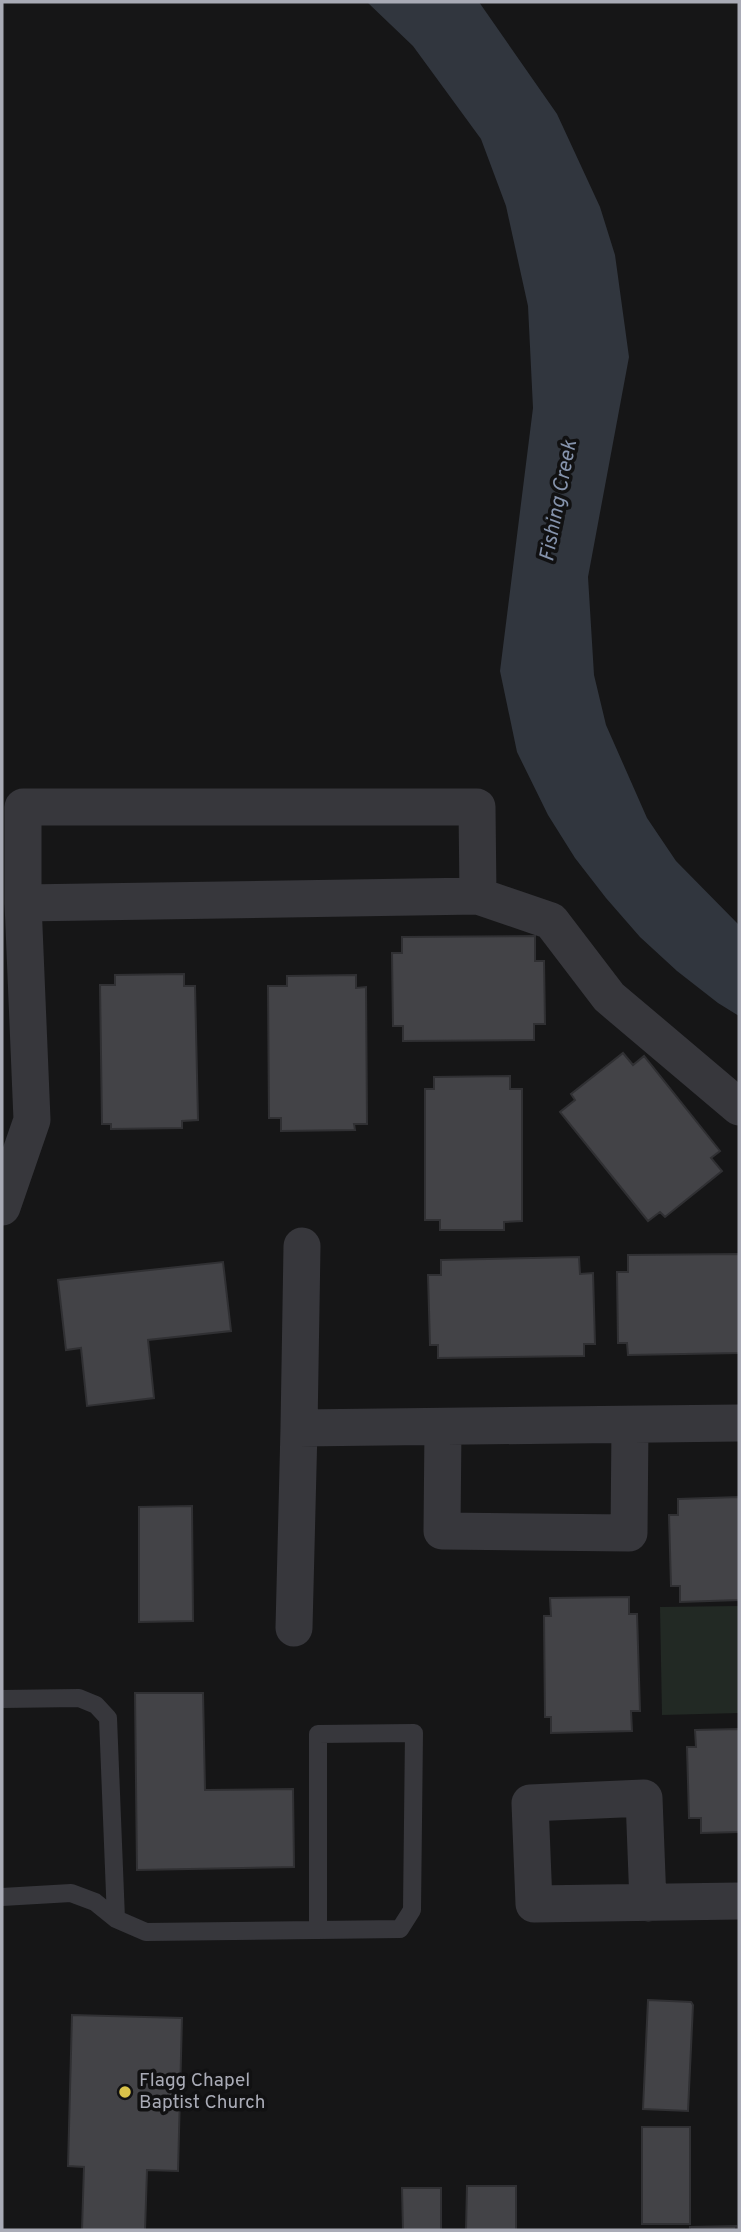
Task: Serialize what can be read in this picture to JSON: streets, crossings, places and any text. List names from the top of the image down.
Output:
{
  "water": ["Fishing Creek"],
  "places": ["Flagg Chapel Baptist Church"]
}
